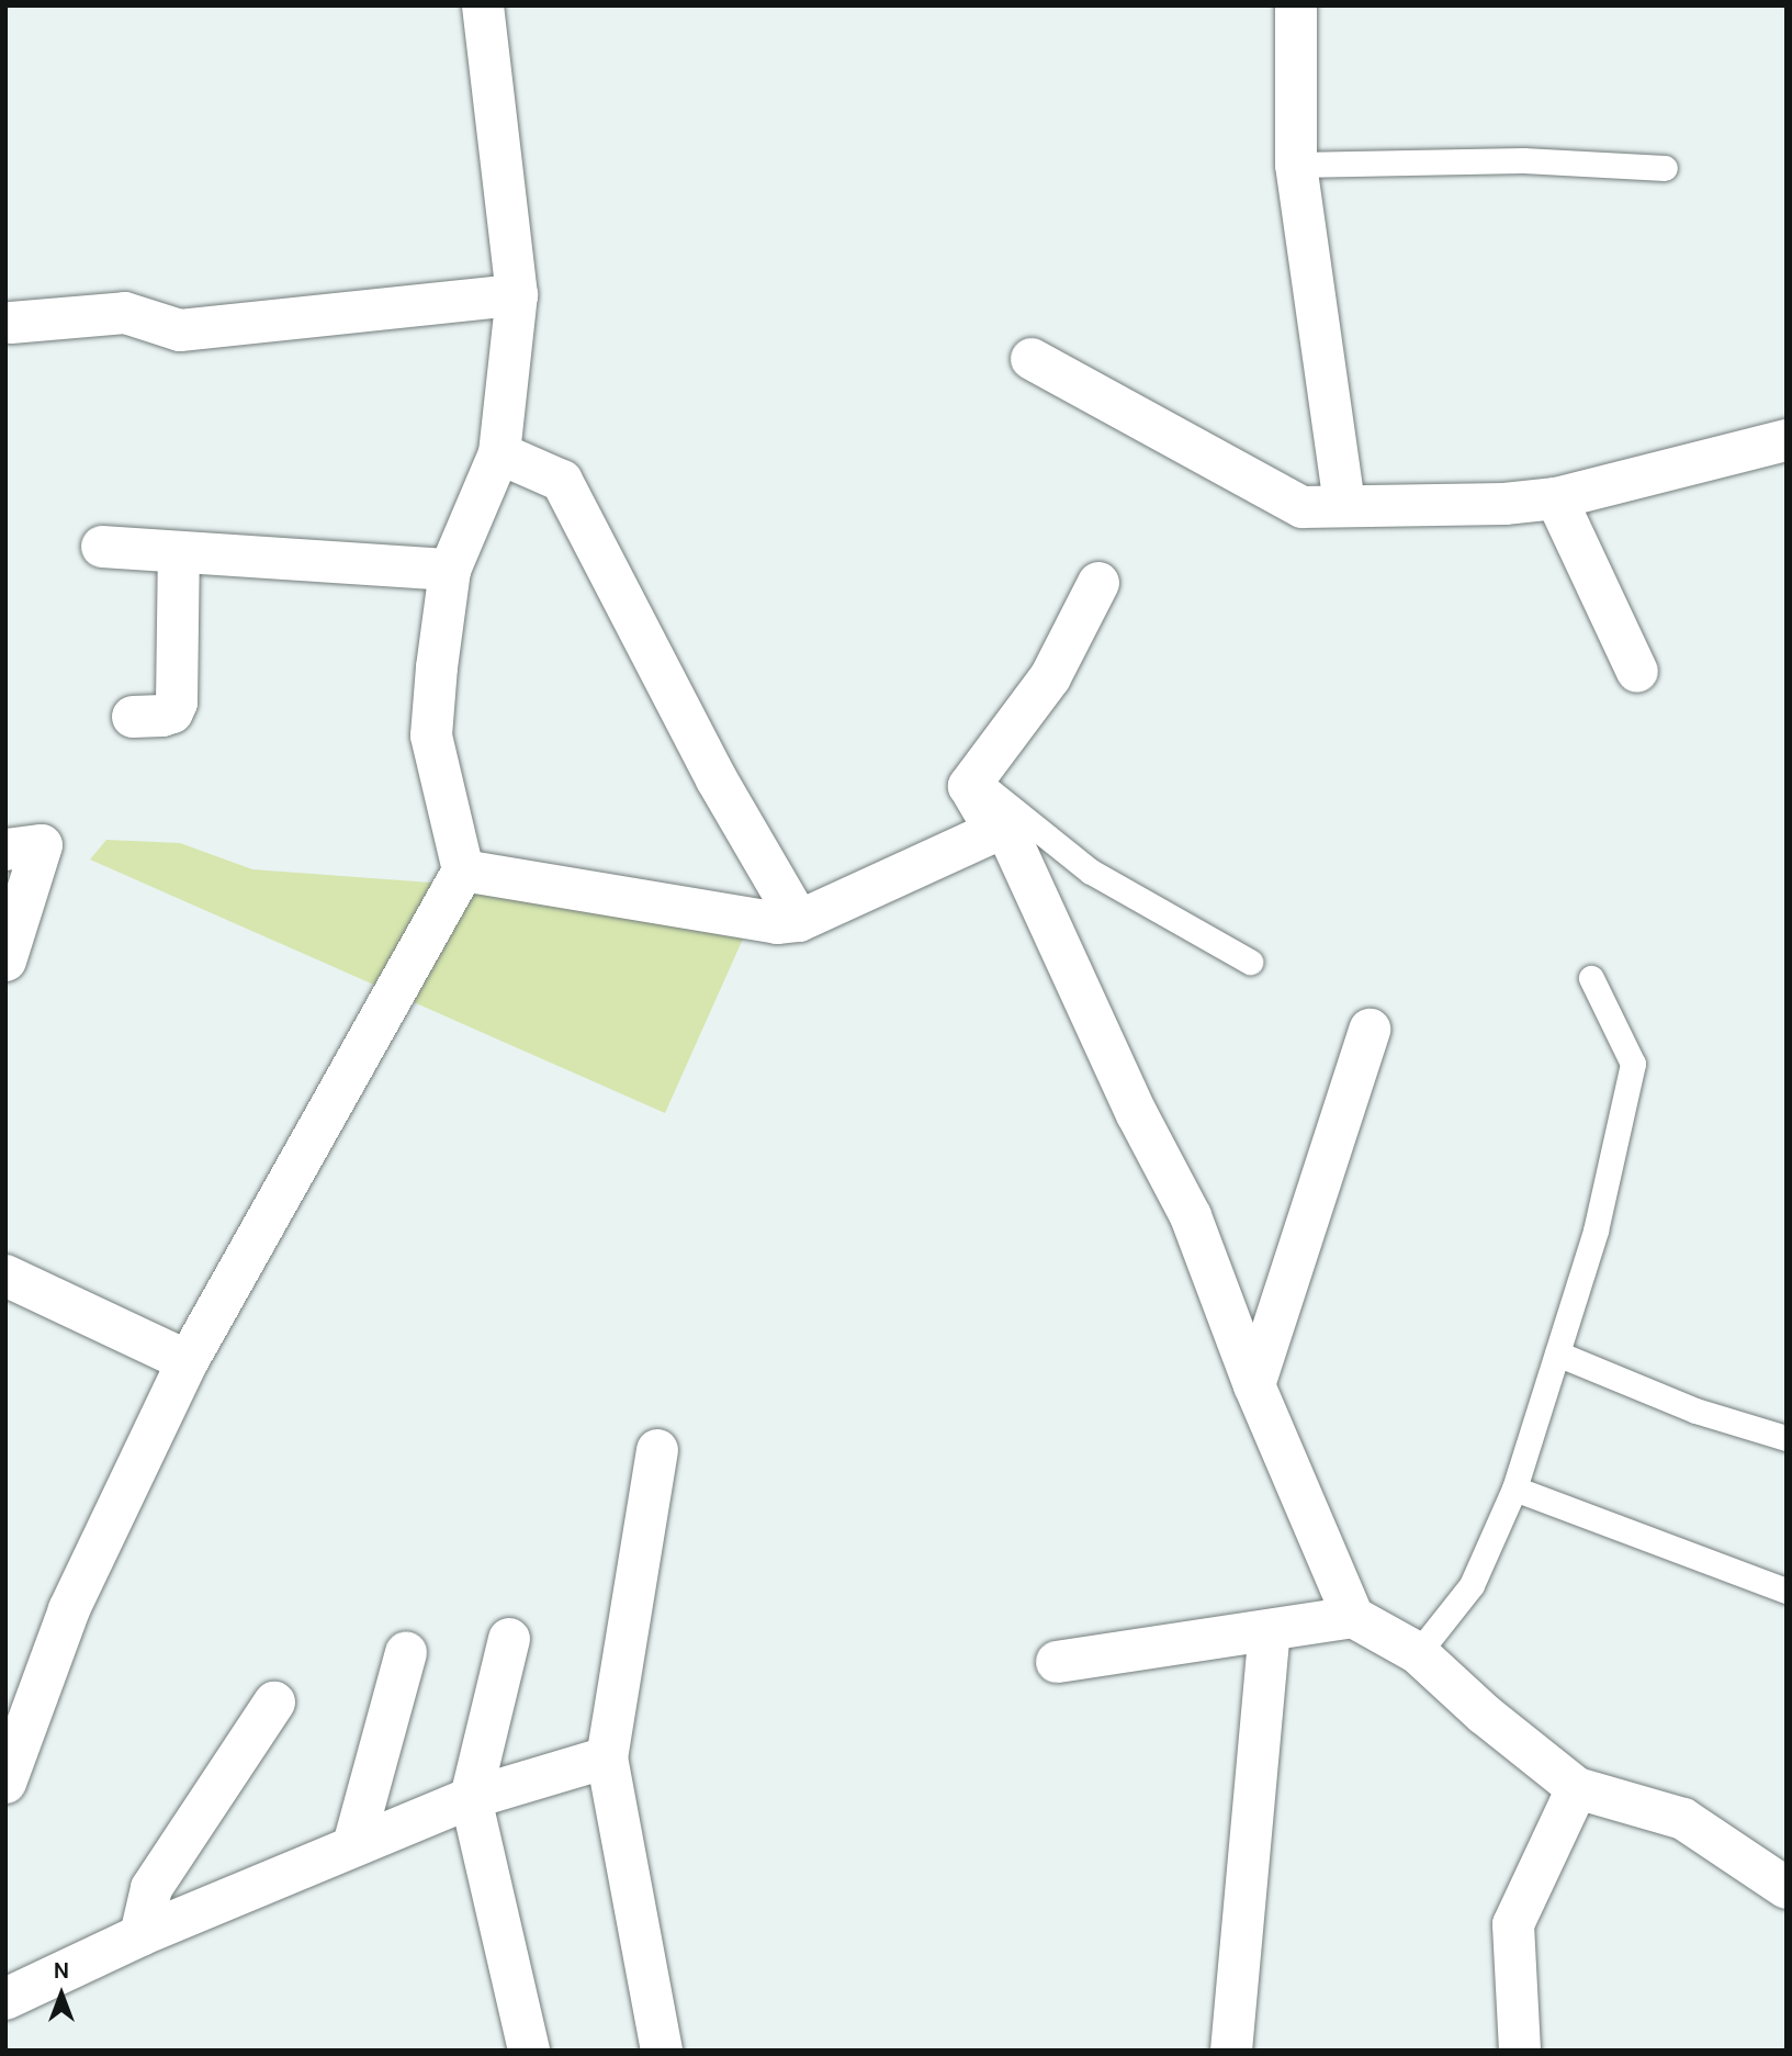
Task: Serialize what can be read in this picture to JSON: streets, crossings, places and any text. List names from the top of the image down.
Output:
{
  "north": "top"
}
